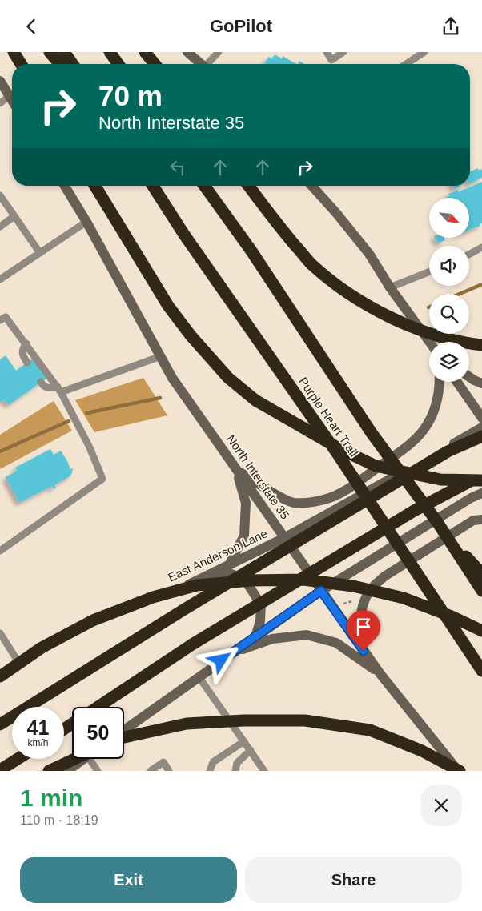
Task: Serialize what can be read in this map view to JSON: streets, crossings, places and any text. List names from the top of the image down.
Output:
{
  "streets": {
    "highway": ["Purple Heart Trail"],
    "main road": ["North Interstate 35", "East Anderson Lane"]
  },
  "crossings": [
    ["North Interstate 35", "East Anderson Lane"]
  ],
  "north": "bottom right",
  "page": {
    "header": "GoPilot",
    "turn": ["70 m", "North Interstate 35"],
    "speed": "41 km/h",
    "limit": "50",
    "heading": ["1 min", "110 m · 18:19"],
    "buttons": ["Exit", "Share"]
  }
}
